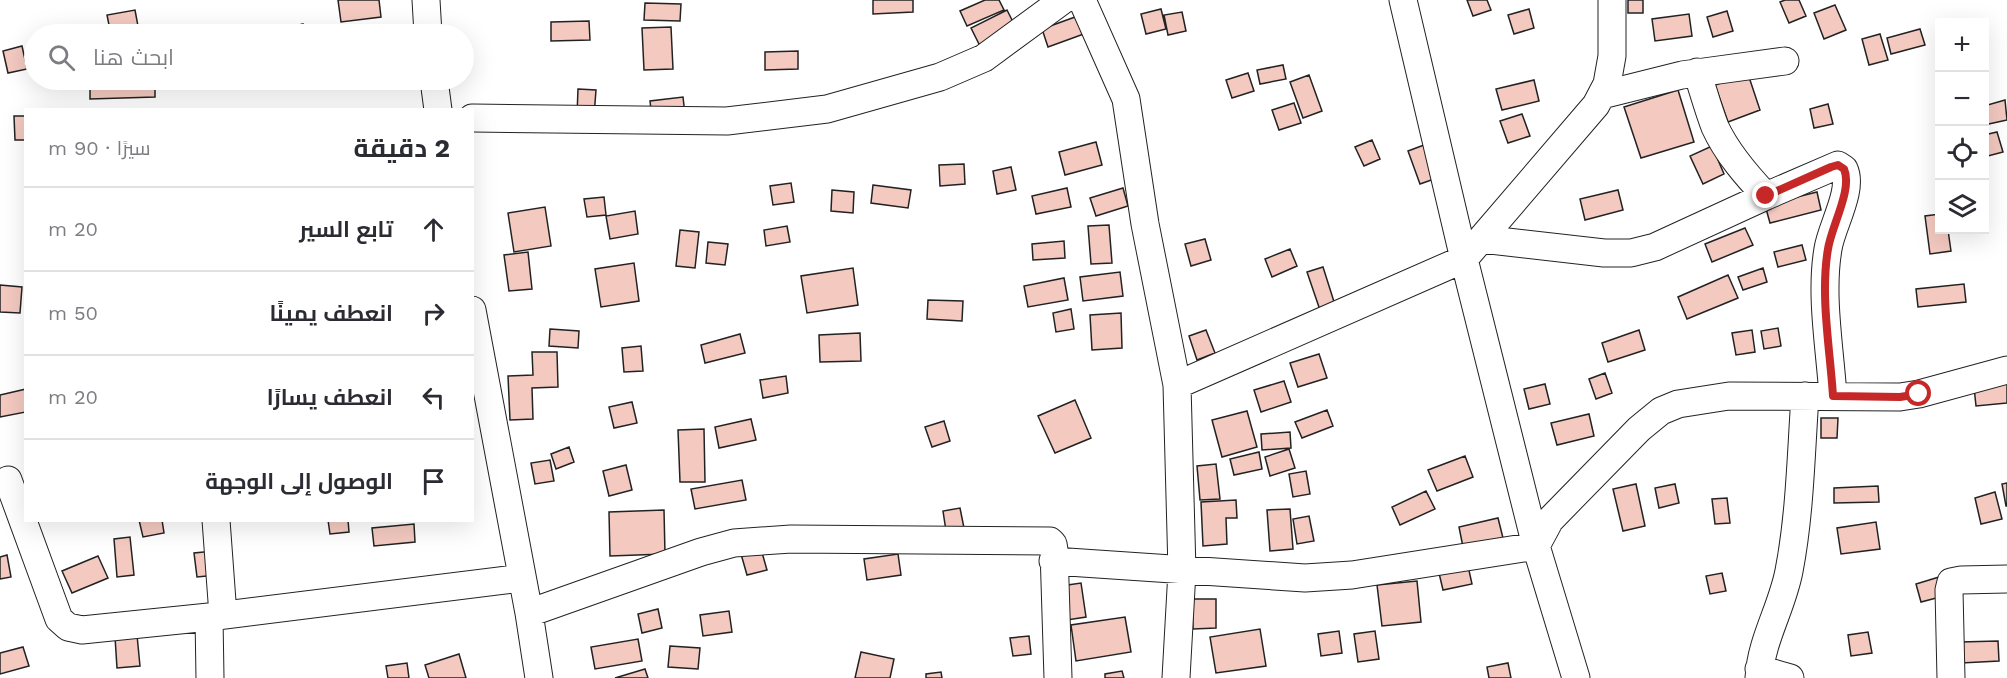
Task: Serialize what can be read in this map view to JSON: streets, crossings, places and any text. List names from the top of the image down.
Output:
{
  "page": {
    "map_buttons": ["+", "−"],
    "search": "ابحث هنا",
    "heading": ["2 دقيقة", "سيرًا · 90 m"],
    "list": [
      ["تابع السير", "20 m"],
      ["انعطف يمينًا", "50 m"],
      ["انعطف يسارًا", "20 m"],
      "الوصول إلى الوجهة"
    ]
  }
}
